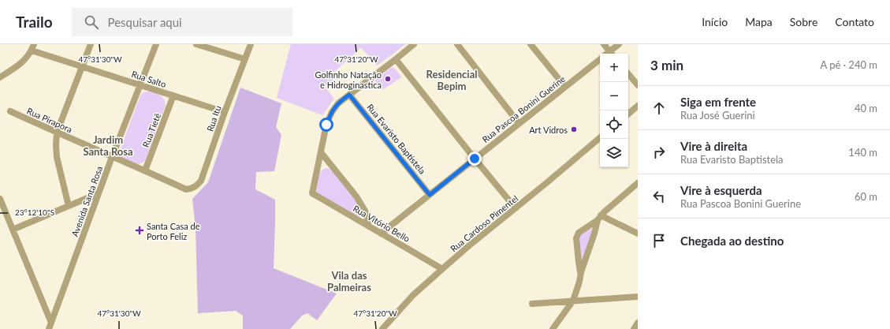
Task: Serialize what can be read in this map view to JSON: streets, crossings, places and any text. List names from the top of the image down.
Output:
{
  "streets": {
    "street": [
      "Rua Salto",
      "Rua Pascoa Bonini Guerine",
      "Rua Itu",
      "Rua Pirapora",
      "Rua Tietê",
      "Rua Evaristo Baptistela",
      "Avenida Santa Rosa",
      "Rua Vitório Bello",
      "Rua Cardoso Pimentel"
    ]
  },
  "crossings": [
    ["Rua Salto", "Rua Itu"],
    ["Rua Salto", "Rua Tietê"],
    ["Rua Salto", "Avenida Santa Rosa"],
    ["Rua Pascoa Bonini Guerine", "Rua Evaristo Baptistela"],
    ["Rua Pascoa Bonini Guerine", "Rua Vitório Bello"],
    ["Rua Itu", "Rua Pirapora"],
    ["Rua Pirapora", "Rua Tietê"],
    ["Rua Pirapora", "Avenida Santa Rosa"],
    ["Rua Vitório Bello", "Rua Cardoso Pimentel"]
  ],
  "districts": ["Residencial Bepim", "Jardim Santa Rosa", "Vila das Palmeiras"],
  "places": {
    "other": ["Golfinho Natação e Hidroginastica", "Art Vidros"],
    "health": ["Santa Casa de Porto Feliz"]
  },
  "page": {
    "header": "Trailo",
    "search": "Pesquisar aqui",
    "nav": [
      "Início",
      "Mapa",
      "Sobre",
      "Contato"
    ],
    "heading": ["3 min", "A pé · 240 m"],
    "map_buttons": ["+", "−"],
    "list": [
      ["Siga em frente", "Rua José Guerini", "40 m"],
      ["Vire à direita", "Rua Evaristo Baptistela", "140 m"],
      ["Vire à esquerda", "Rua Pascoa Bonini Guerine", "60 m"],
      "Chegada ao destino"
    ]
  },
  "coordinates": ["47°31'30\"W", "47°31'20\"W", "23°12'10\"S"]
}
